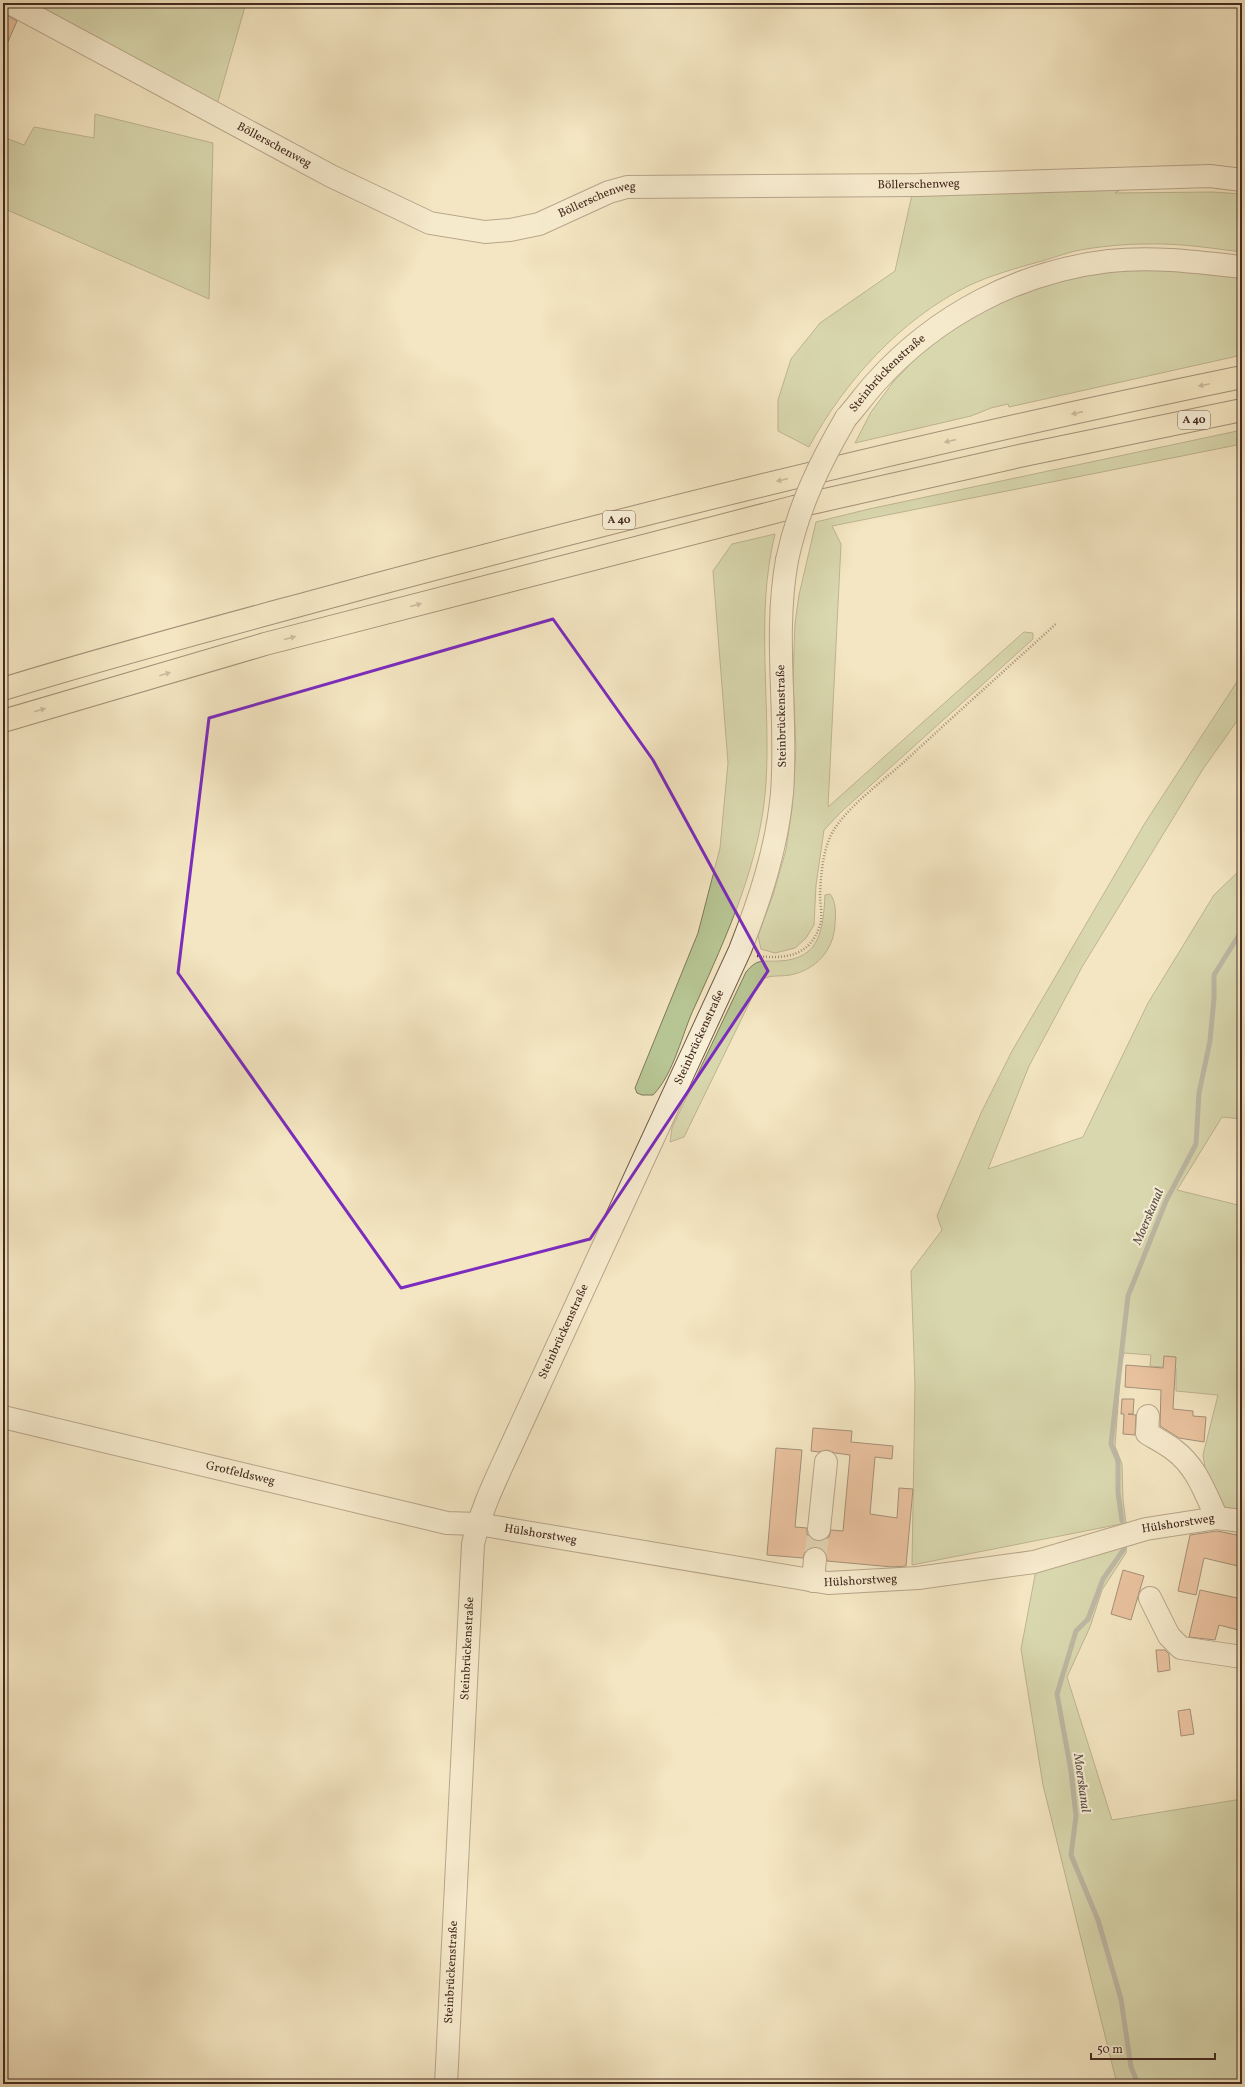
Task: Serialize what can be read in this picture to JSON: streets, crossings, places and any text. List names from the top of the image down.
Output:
{
  "streets": {
    "highway": ["A 40"],
    "street": [
      "Böllerschenweg",
      "Steinbrückenstraße",
      "Grotfeldsweg",
      "Hülshorstweg"
    ]
  },
  "crossings": [
    ["Steinbrückenstraße", "Grotfeldsweg"],
    ["Steinbrückenstraße", "Hülshorstweg"],
    ["Grotfeldsweg", "Hülshorstweg"]
  ],
  "water": ["Moerskanal"],
  "scale_bar": "50 m"
}
